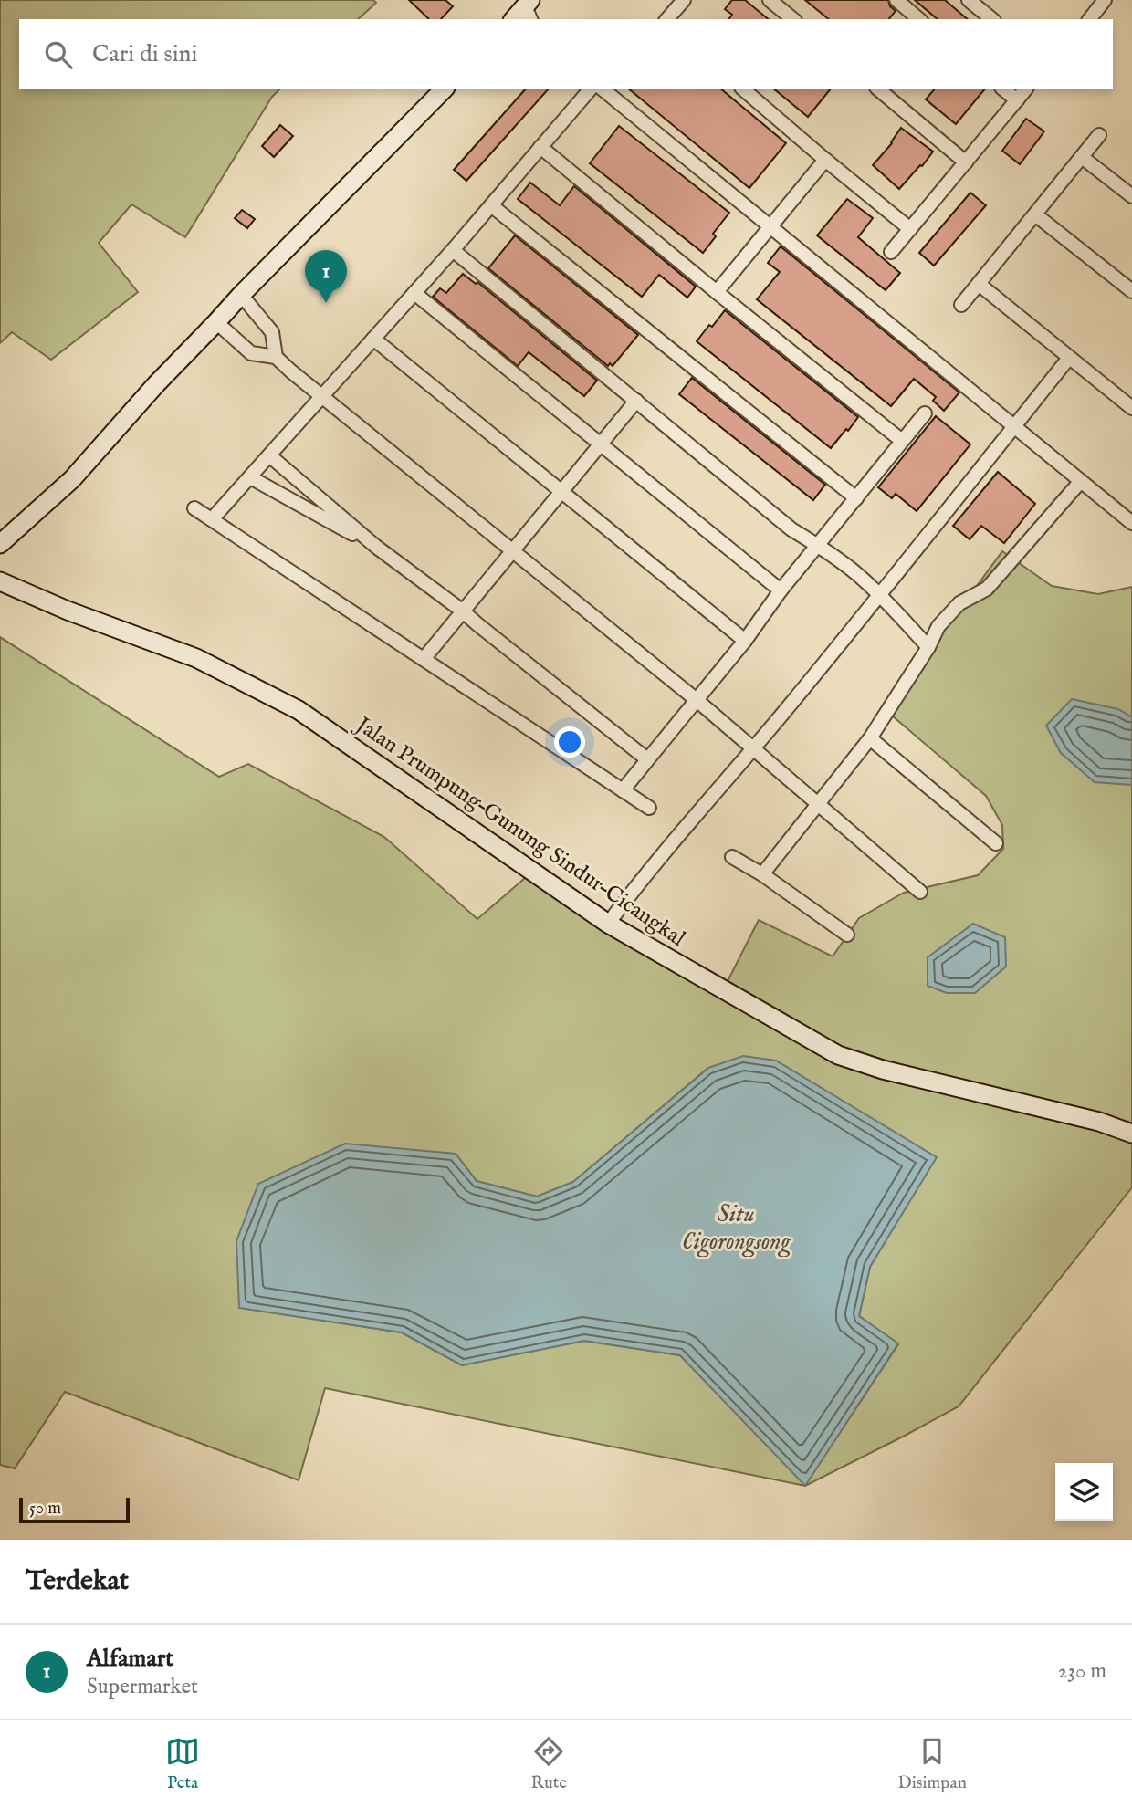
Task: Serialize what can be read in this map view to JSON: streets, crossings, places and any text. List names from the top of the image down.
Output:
{
  "streets": {
    "main road": ["Jalan Prumpung–Gunung Sindur–Cicangkal"]
  },
  "water": ["Situ Cigorongsong"],
  "scale_bar": "50 m",
  "page": {
    "search": "Cari di sini",
    "pins": "1",
    "scale": "50 m",
    "heading": "Terdekat",
    "list": [
      {
        "mark": "1",
        "name": "Alfamart",
        "note": "Supermarket",
        "value": "230 m"
      }
    ],
    "nav": ["Peta", "Rute", "Disimpan"]
  }
}
